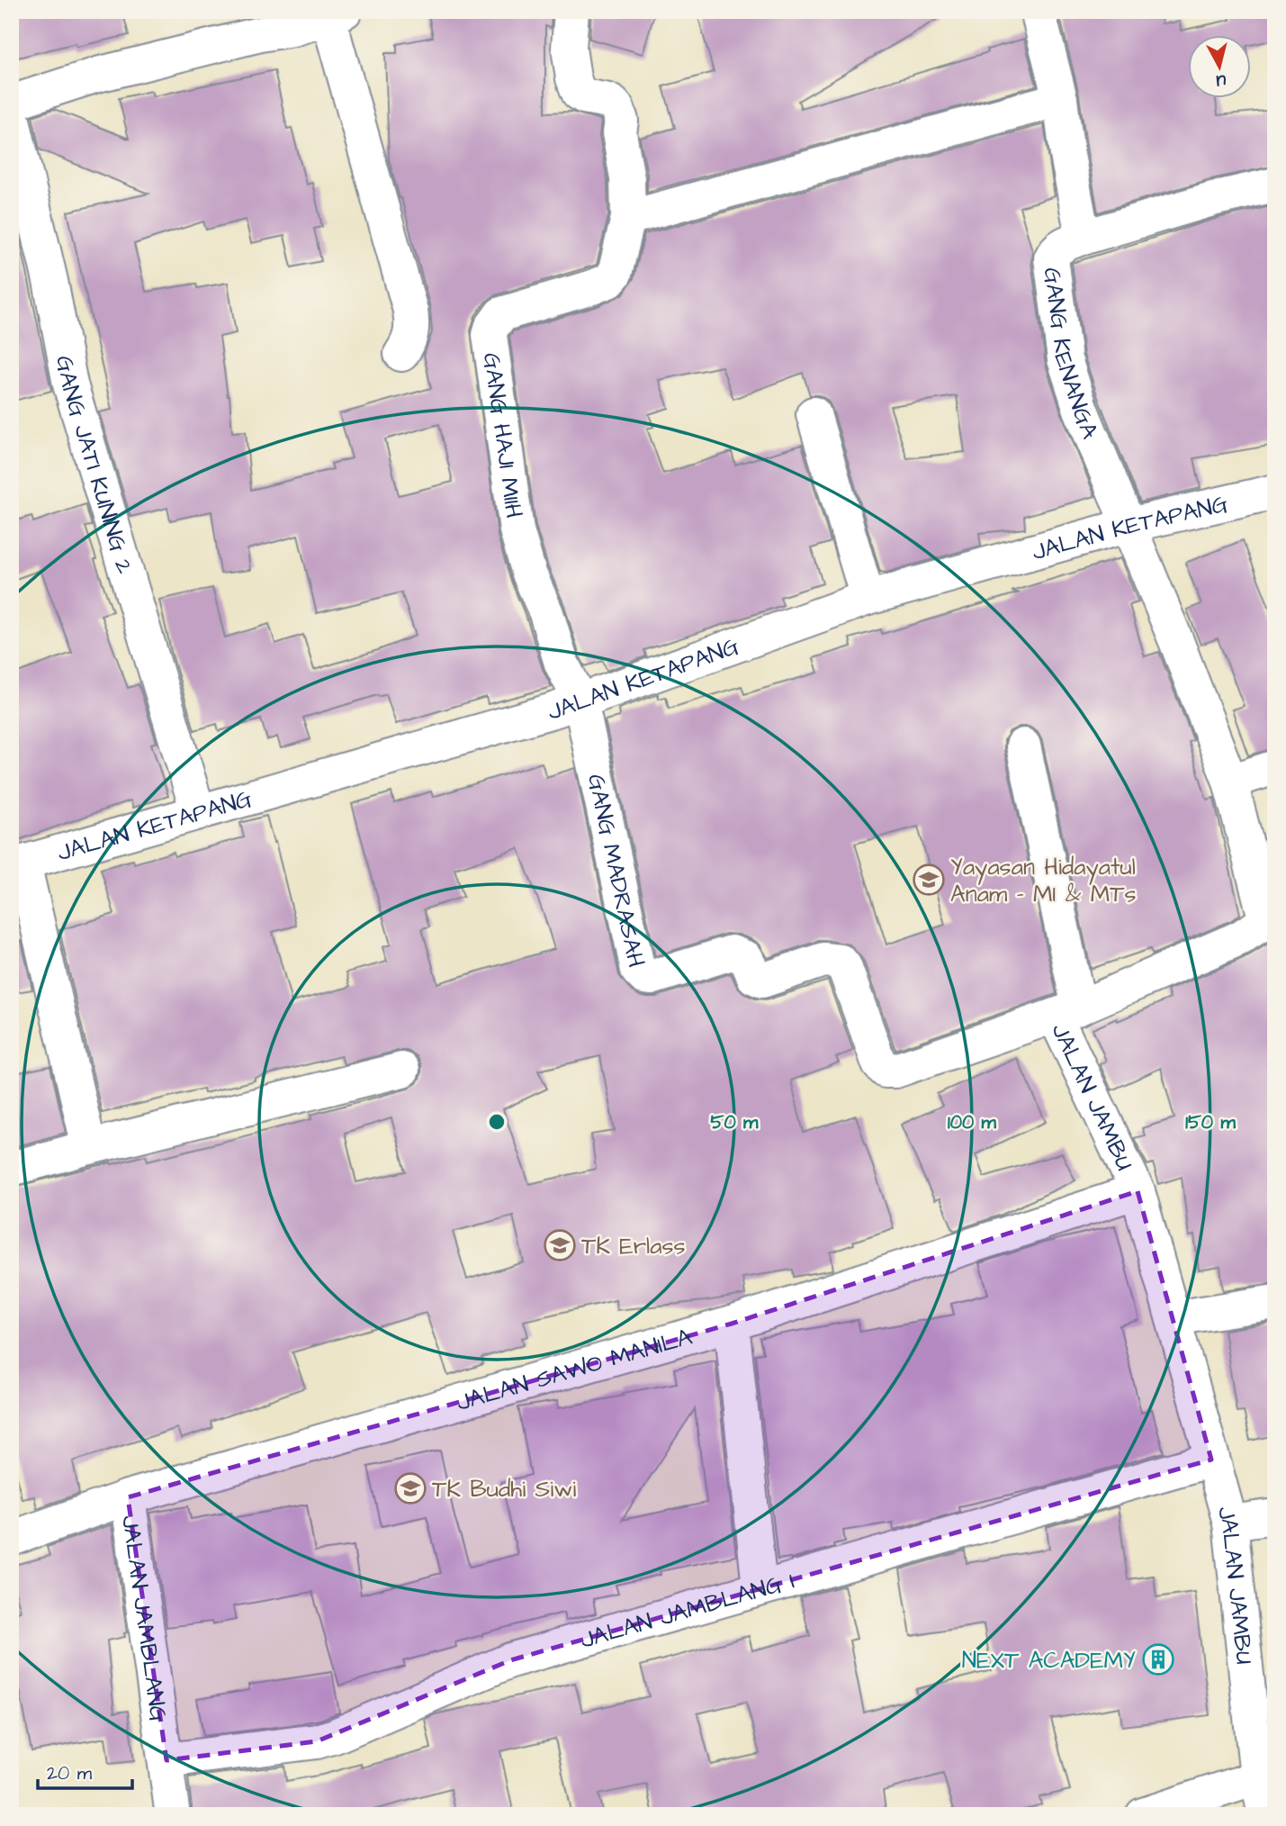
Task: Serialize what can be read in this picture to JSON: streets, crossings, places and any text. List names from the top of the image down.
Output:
{
  "streets": {
    "street": [
      "GANG KENANGA",
      "GANG HAJI MIIH",
      "GANG JATI KUNING 2",
      "JALAN KETAPANG",
      "GANG MADRASAH",
      "JALAN JAMBU",
      "JALAN SAWO MANILA",
      "JALAN JAMBLANG I",
      "JALAN JAMBLANG"
    ]
  },
  "crossings": [
    ["GANG KENANGA", "JALAN KETAPANG"],
    ["GANG KENANGA", "JALAN JAMBU"],
    ["GANG HAJI MIIH", "JALAN KETAPANG"],
    ["GANG HAJI MIIH", "GANG MADRASAH"],
    ["GANG JATI KUNING 2", "JALAN KETAPANG"],
    ["JALAN KETAPANG", "GANG MADRASAH"],
    ["JALAN KETAPANG", "JALAN JAMBU"],
    ["GANG MADRASAH", "JALAN JAMBU"],
    ["JALAN JAMBU", "JALAN SAWO MANILA"],
    ["JALAN JAMBU", "JALAN JAMBLANG I"],
    ["JALAN SAWO MANILA", "JALAN JAMBLANG"],
    ["JALAN JAMBLANG I", "JALAN JAMBLANG"]
  ],
  "places": {
    "school or university": ["Yayasan Hidayatul Anam - MI & MTs", "TK Erlass", "TK Budhi Siwi"],
    "building": ["NEXT ACADEMY"]
  },
  "scale_bar": "20 m",
  "north": "bottom",
  "rings": ["50 m", "100 m", "150 m"]
}
